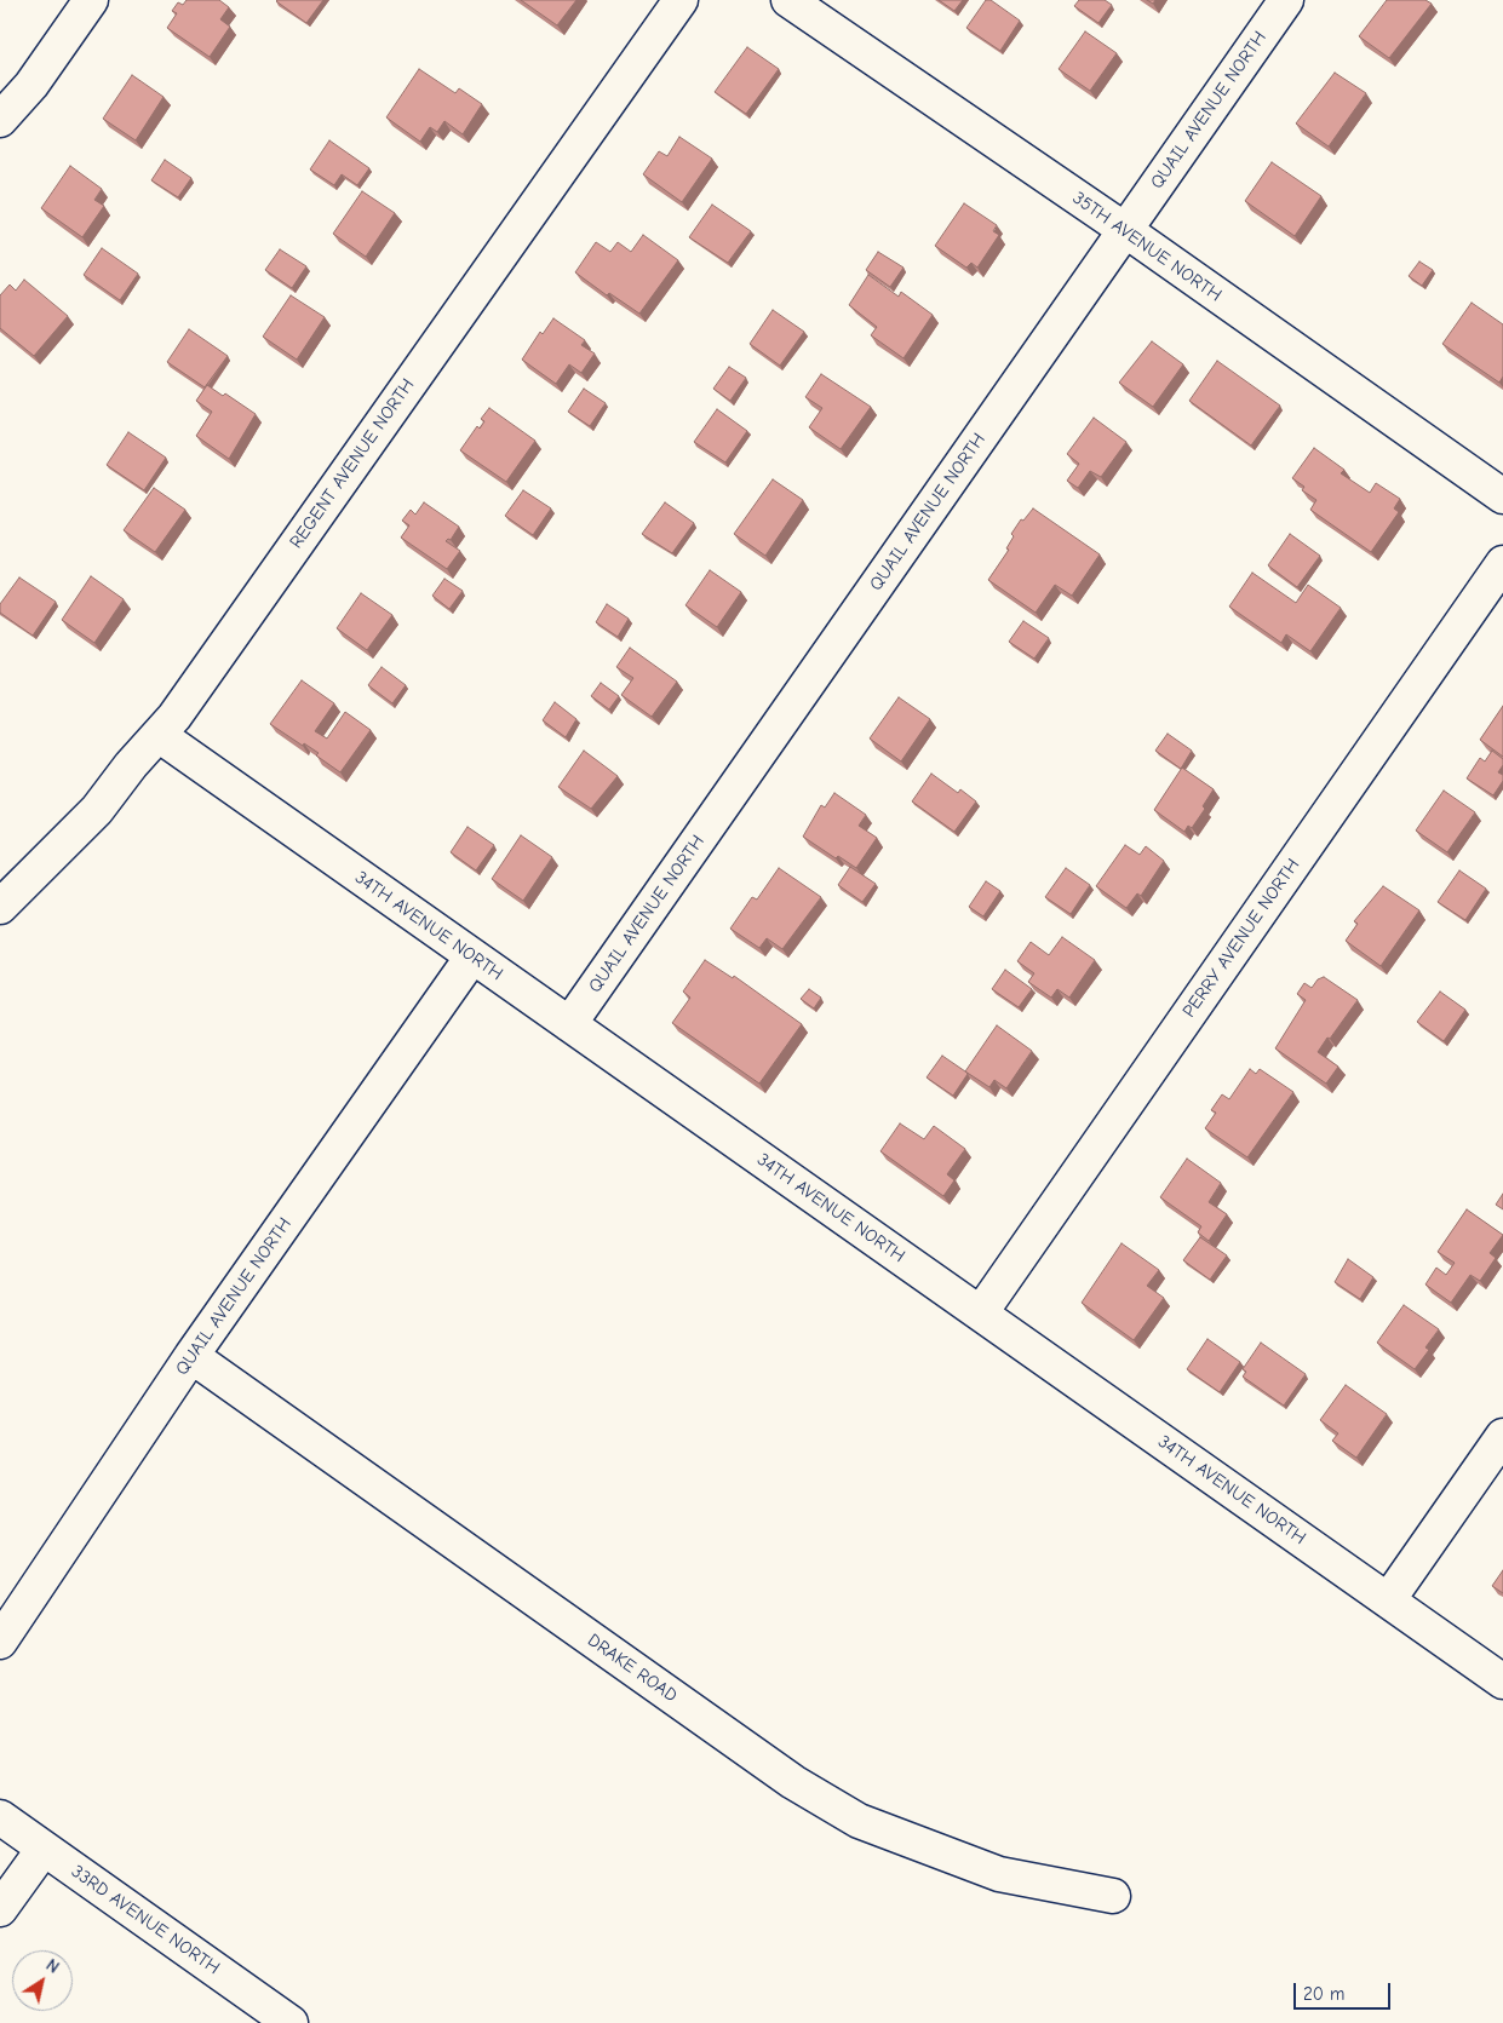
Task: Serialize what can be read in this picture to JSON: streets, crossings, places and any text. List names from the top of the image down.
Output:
{
  "streets": {
    "street": [
      "QUAIL AVENUE NORTH",
      "35TH AVENUE NORTH",
      "REGENT AVENUE NORTH",
      "34TH AVENUE NORTH",
      "PERRY AVENUE NORTH",
      "DRAKE ROAD",
      "33RD AVENUE NORTH"
    ]
  },
  "crossings": [
    ["QUAIL AVENUE NORTH", "35TH AVENUE NORTH"],
    ["QUAIL AVENUE NORTH", "34TH AVENUE NORTH"],
    ["QUAIL AVENUE NORTH", "DRAKE ROAD"],
    ["REGENT AVENUE NORTH", "34TH AVENUE NORTH"],
    ["34TH AVENUE NORTH", "PERRY AVENUE NORTH"]
  ],
  "scale_bar": "20 m",
  "north": "top right"
}
